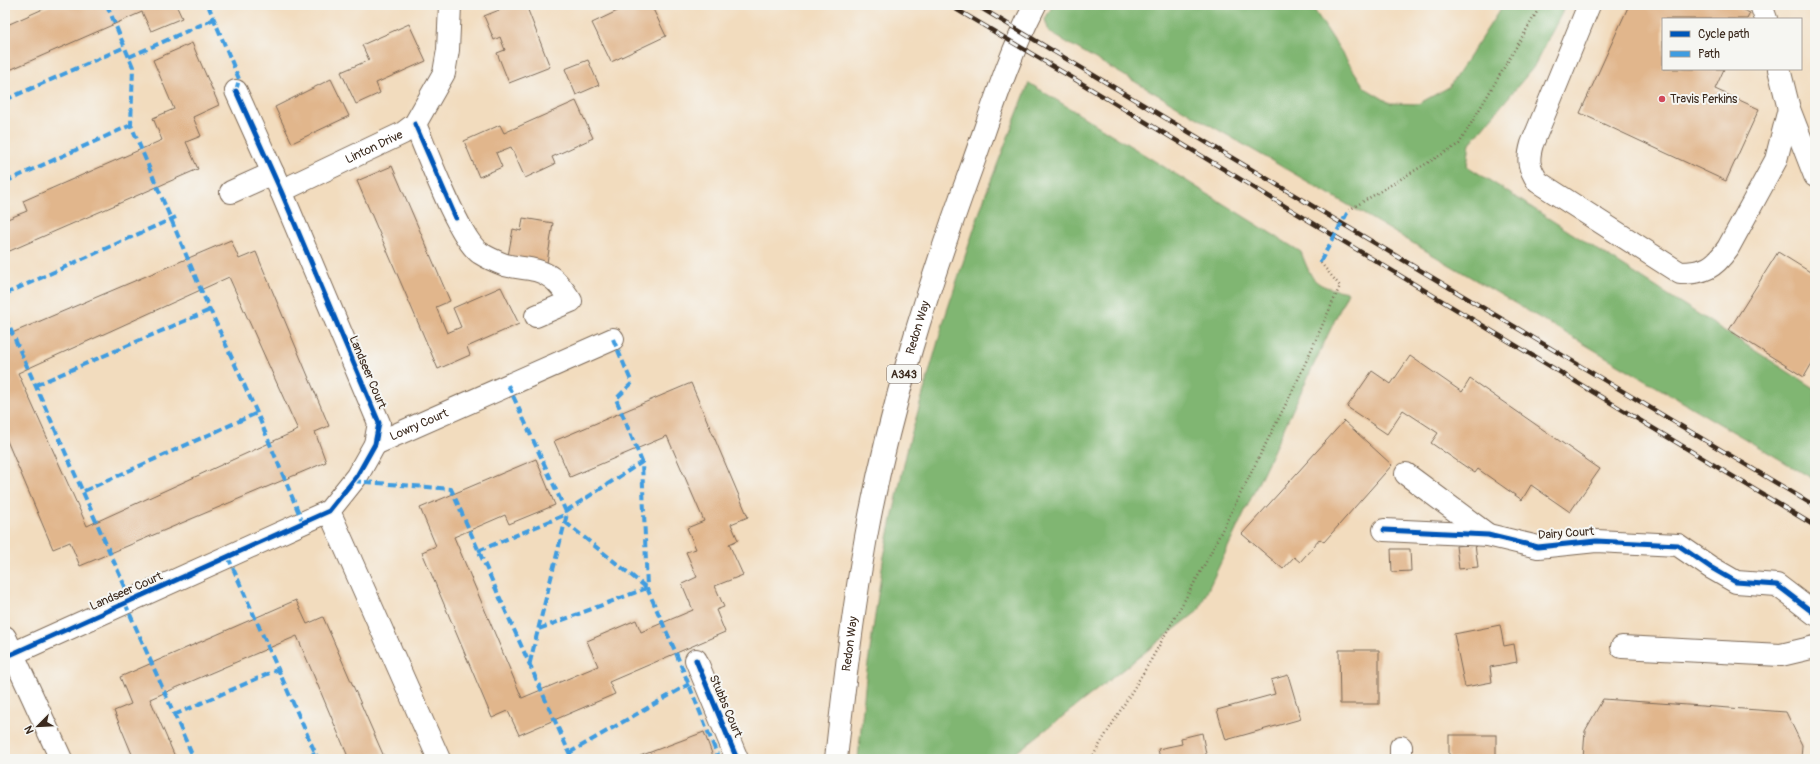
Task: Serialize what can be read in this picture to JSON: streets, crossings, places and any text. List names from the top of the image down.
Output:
{
  "streets": {
    "street": [
      "Linton Drive",
      "Redon Way",
      "Landseer Court",
      "A343",
      "Lowry Court",
      "Dairy Court",
      "Stubbs Court"
    ]
  },
  "crossings": [
    ["Linton Drive", "Landseer Court"],
    ["Landseer Court", "Lowry Court"]
  ],
  "places": ["Travis Perkins"],
  "legend": ["Cycle path", "Path"],
  "north": "bottom left"
}
